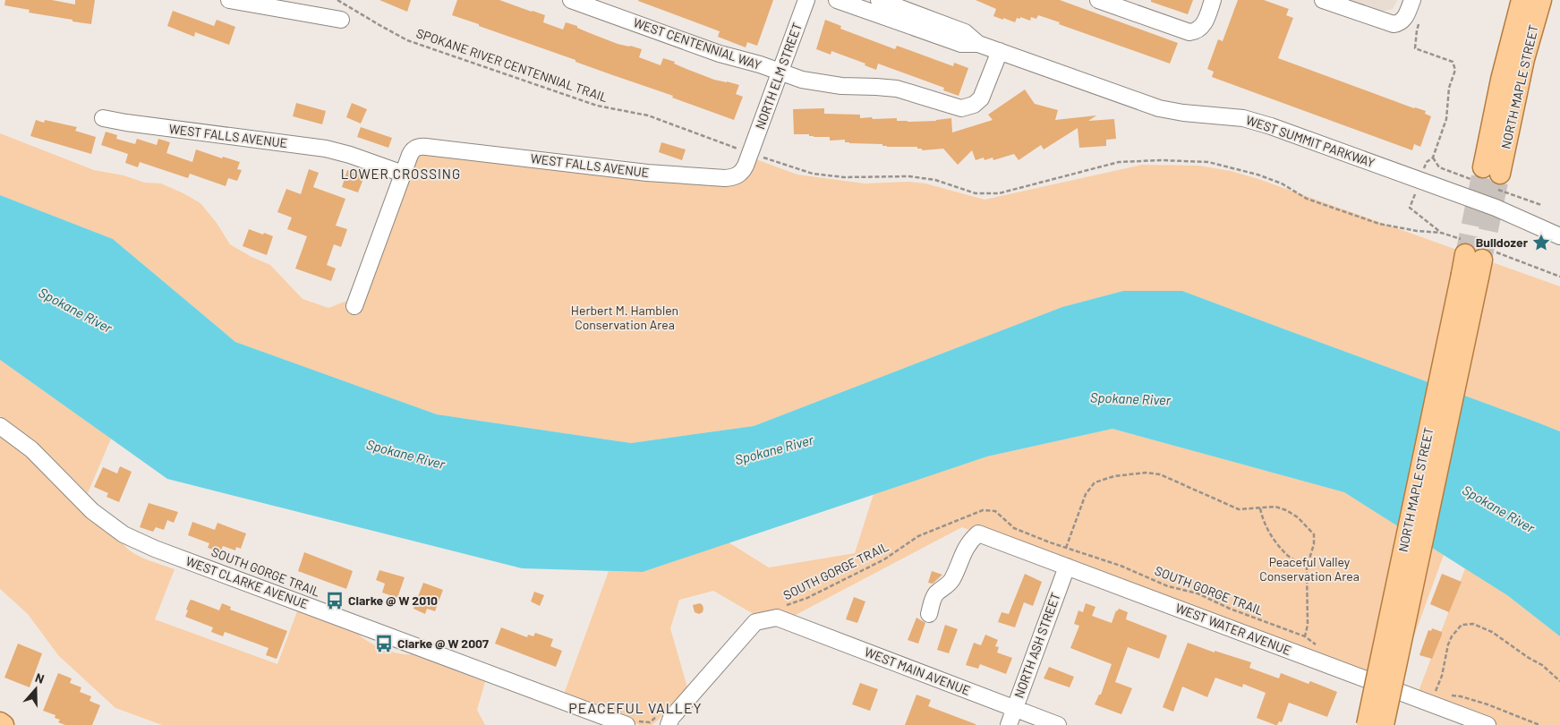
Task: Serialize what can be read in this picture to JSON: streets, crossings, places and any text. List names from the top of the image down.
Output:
{
  "streets": {
    "main road": ["NORTH MAPLE STREET"],
    "street": [
      "WEST CENTENNIAL WAY",
      "NORTH ELM STREET",
      "WEST FALLS AVENUE",
      "WEST SUMMIT PARKWAY",
      "WEST CLARKE AVENUE",
      "WEST WATER AVENUE",
      "NORTH ASH STREET",
      "WEST MAIN AVENUE"
    ],
    "path": ["SPOKANE RIVER CENTENNIAL TRAIL", "SOUTH GORGE TRAIL"]
  },
  "crossings": [
    ["WEST CENTENNIAL WAY", "NORTH ELM STREET"],
    ["WEST CENTENNIAL WAY", "WEST SUMMIT PARKWAY"],
    ["SPOKANE RIVER CENTENNIAL TRAIL", "NORTH ELM STREET"],
    ["SPOKANE RIVER CENTENNIAL TRAIL", "WEST FALLS AVENUE"],
    ["SPOKANE RIVER CENTENNIAL TRAIL", "WEST SUMMIT PARKWAY"],
    ["NORTH ELM STREET", "WEST FALLS AVENUE"],
    ["SOUTH GORGE TRAIL", "WEST MAIN AVENUE"],
    ["WEST WATER AVENUE", "NORTH ASH STREET"],
    ["NORTH ASH STREET", "WEST MAIN AVENUE"]
  ],
  "districts": ["LOWER CROSSING", "PEACEFUL VALLEY"],
  "water": ["Spokane River"],
  "parks": ["Herbert M. Hamblen Conservation Area", "Peaceful Valley Conservation Area"],
  "places": {
    "place": ["Bulldozer"],
    "bus stop": ["Clarke @ W 2010", "Clarke @ W 2007"]
  },
  "north": "top"
}
